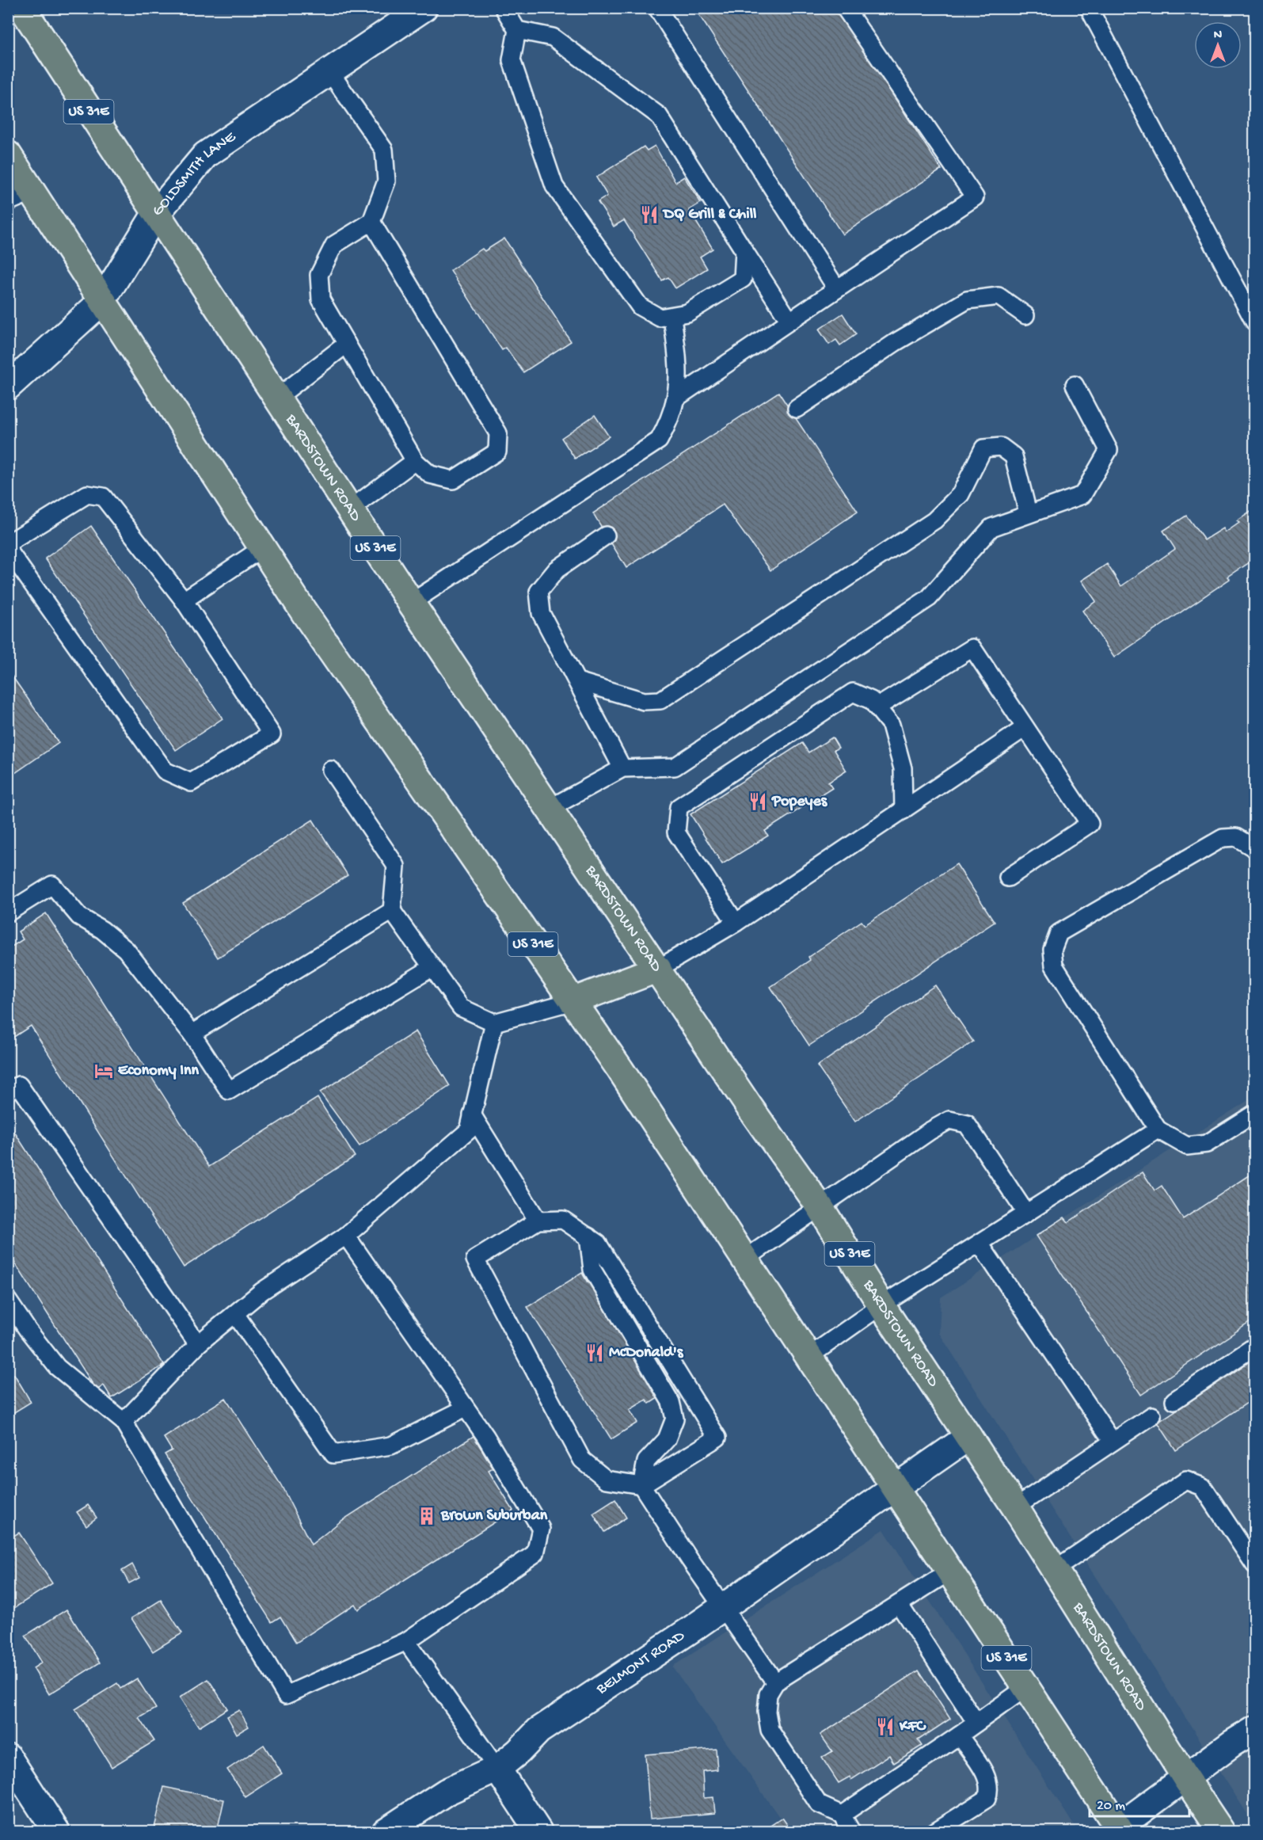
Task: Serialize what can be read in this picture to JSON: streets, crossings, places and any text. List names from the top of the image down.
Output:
{
  "streets": {
    "main road": ["US 31E", "BARDSTOWN ROAD"],
    "street": ["GOLDSMITH LANE", "BELMONT ROAD"]
  },
  "crossings": [
    ["US 31E", "GOLDSMITH LANE"],
    ["US 31E", "BELMONT ROAD"],
    ["GOLDSMITH LANE", "BARDSTOWN ROAD"],
    ["BARDSTOWN ROAD", "BELMONT ROAD"]
  ],
  "places": {
    "restaurant": [
      "DQ Grill & Chill",
      "Popeyes",
      "McDonald's",
      "KFC"
    ],
    "hotel": ["Economy Inn"],
    "building": ["Brown Suburban"]
  },
  "scale_bar": "20 m",
  "north": "top"
}
